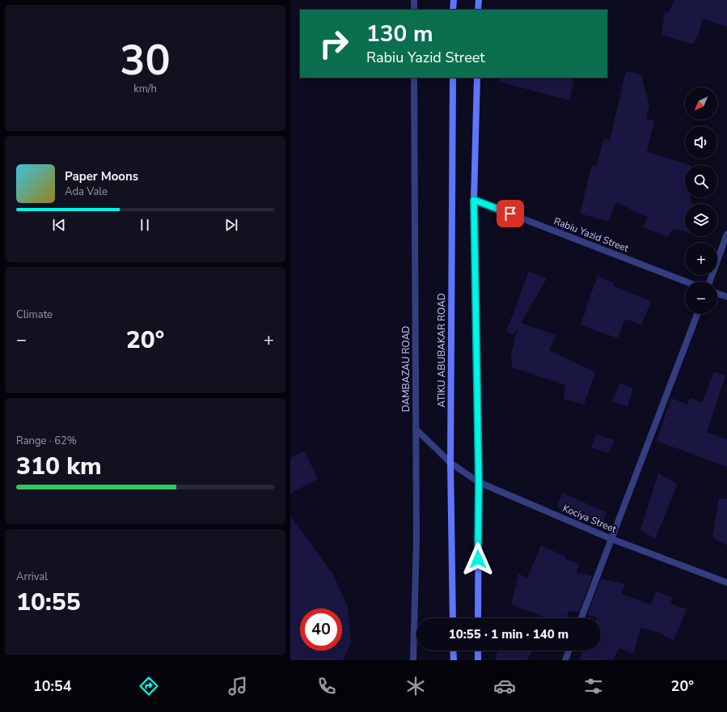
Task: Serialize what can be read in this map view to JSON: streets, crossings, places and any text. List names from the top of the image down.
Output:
{
  "streets": {
    "street": [
      "Rabiu Yazid Street",
      "ATIKU ABUBAKAR ROAD",
      "DAMBAZAU ROAD",
      "Kociya Street"
    ]
  },
  "crossings": [
    ["ATIKU ABUBAKAR ROAD", "Kociya Street"],
    ["DAMBAZAU ROAD", "Kociya Street"]
  ],
  "north": "bottom left",
  "page": {
    "tile": [
      ["30", "km/h"],
      "Climate",
      ["Range · 62%", "310 km"],
      ["Arrival", "10:55"]
    ],
    "turn": ["130 m", "Rabiu Yazid Street"],
    "map_buttons": ["+", "−"],
    "song": ["Paper Moons", "Ada Vale"],
    "heat": ["−", "20°", "+"],
    "limit": "40",
    "trip": "10:55 · 1 min · 140 m",
    "tabs": ["10:54", "20°"]
  }
}
